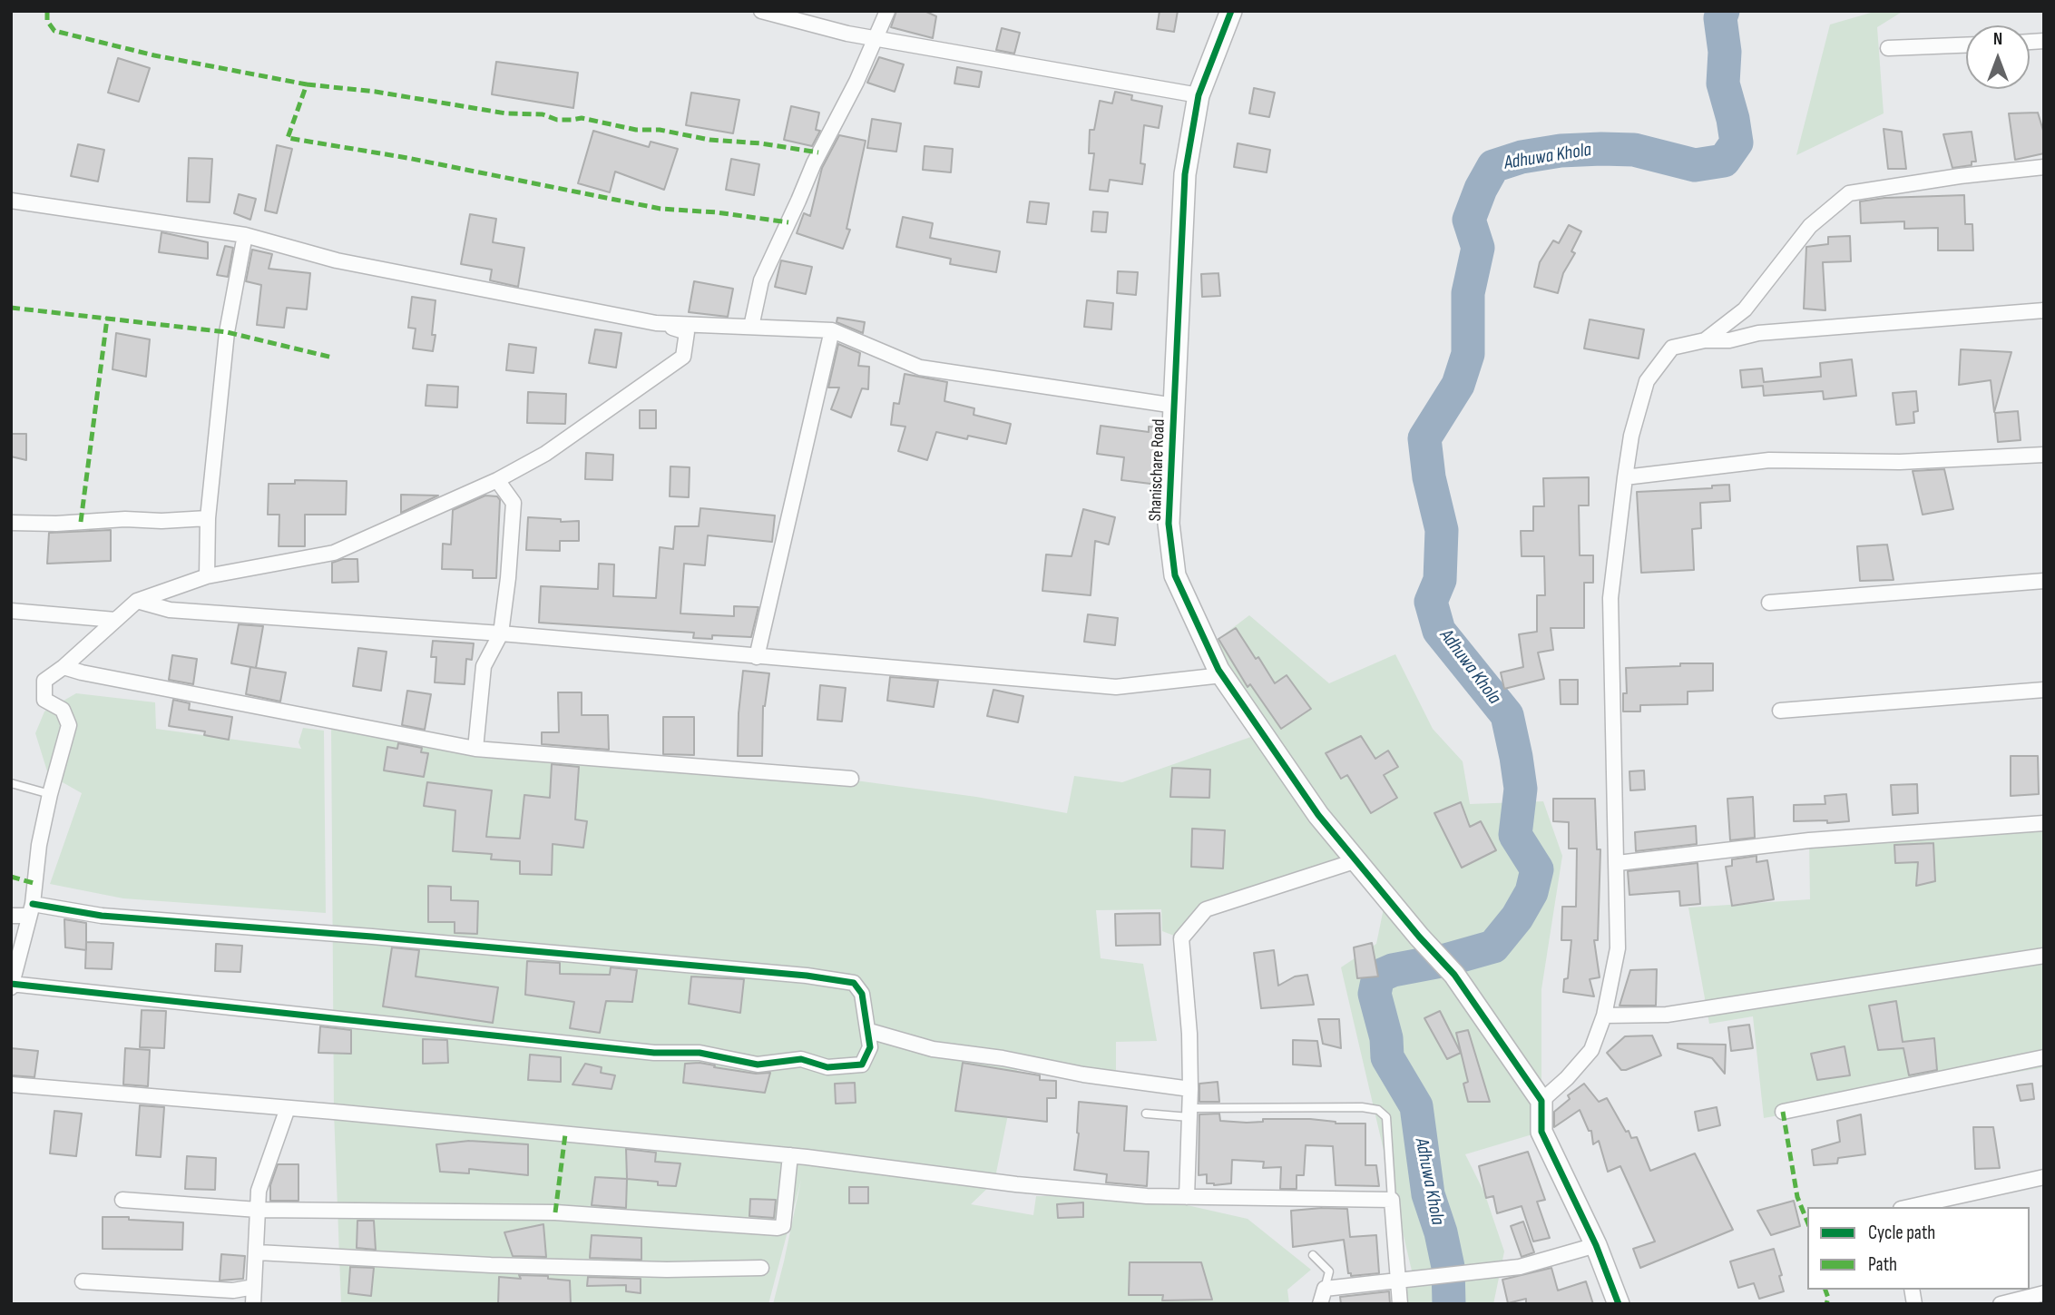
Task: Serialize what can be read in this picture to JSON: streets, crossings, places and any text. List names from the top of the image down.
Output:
{
  "streets": {
    "street": ["Shanischare Road"]
  },
  "water": ["Adhuwa Khola"],
  "legend": ["Cycle path", "Path"],
  "north": "top"
}
